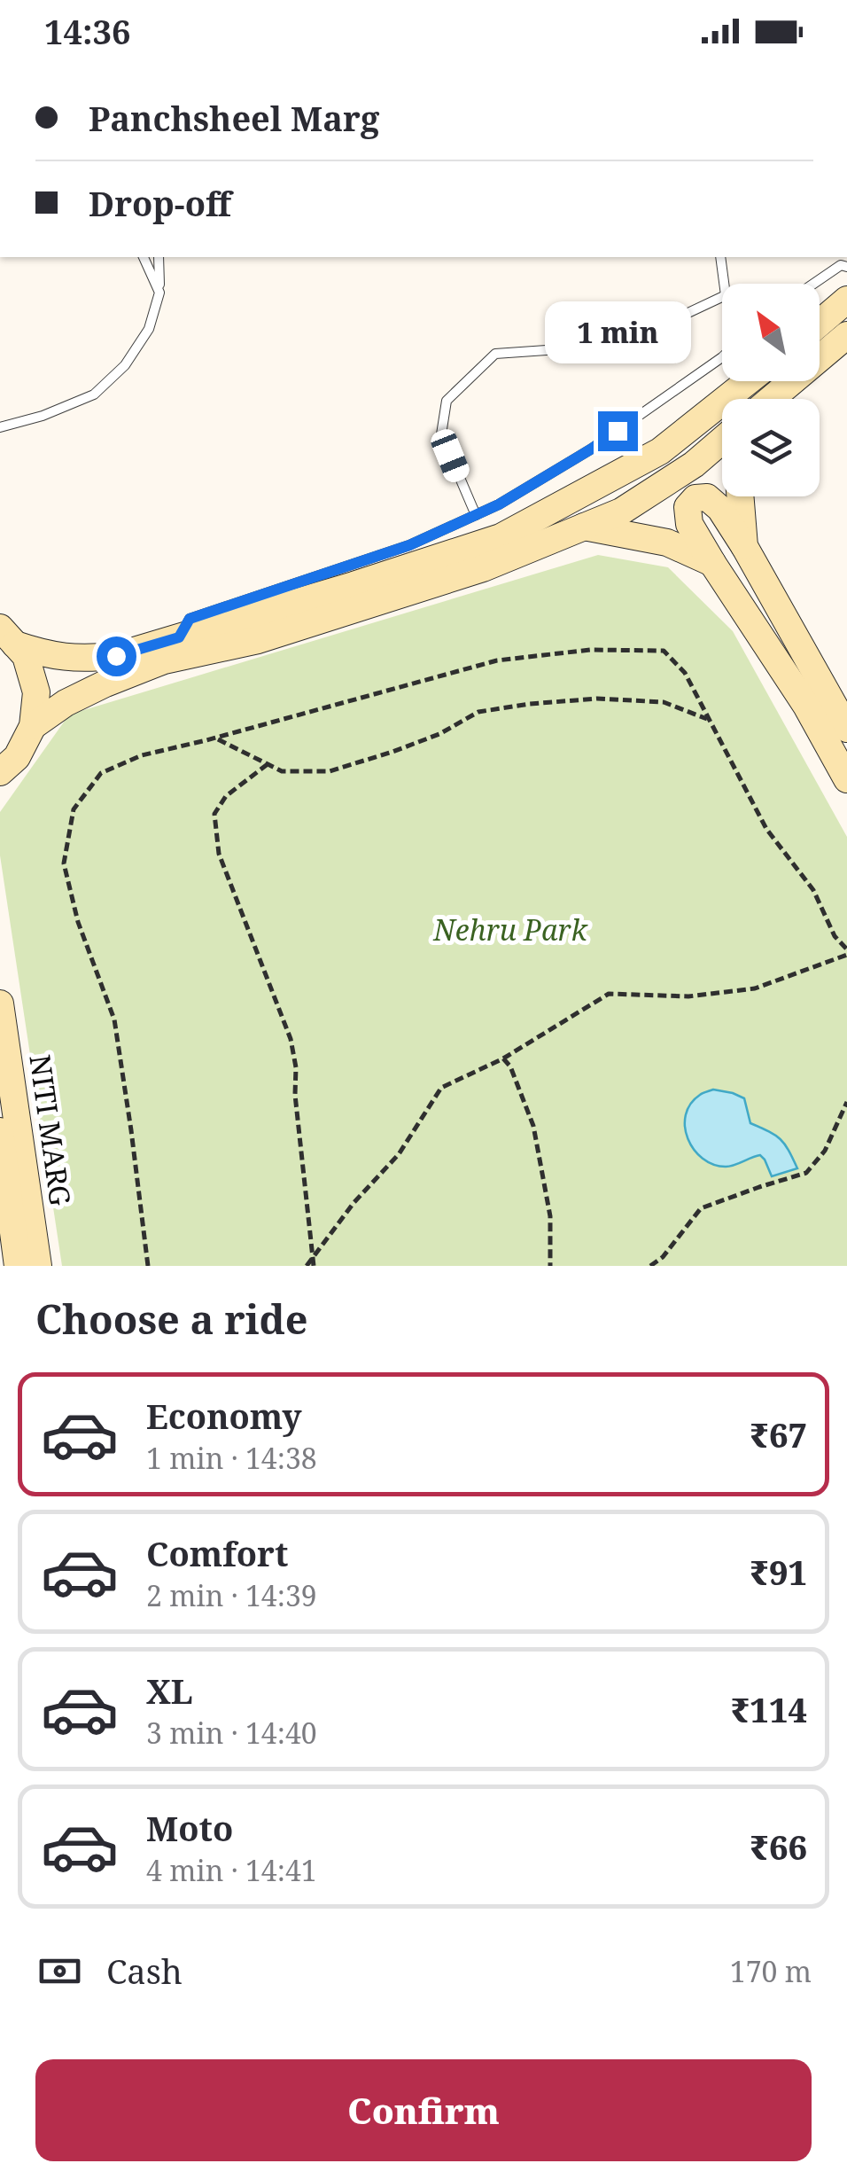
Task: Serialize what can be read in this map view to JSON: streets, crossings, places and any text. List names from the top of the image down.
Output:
{
  "streets": {
    "main road": ["NITI MARG"]
  },
  "parks": ["Nehru Park"],
  "north": "top left",
  "page": {
    "status": "14:36",
    "banner": ["Panchsheel Marg", "Drop-off"],
    "bubble": "1 min",
    "heading": "Choose a ride",
    "list": [
      {
        "name": "Economy",
        "note": "1 min · 14:38",
        "value": "₹67"
      },
      {
        "name": "Comfort",
        "note": "2 min · 14:39",
        "value": "₹91"
      },
      {
        "name": "XL",
        "note": "3 min · 14:40",
        "value": "₹114"
      },
      {
        "name": "Moto",
        "note": "4 min · 14:41",
        "value": "₹66"
      }
    ],
    "pay": ["Cash", "170 m"],
    "buttons": "Confirm"
  }
}
